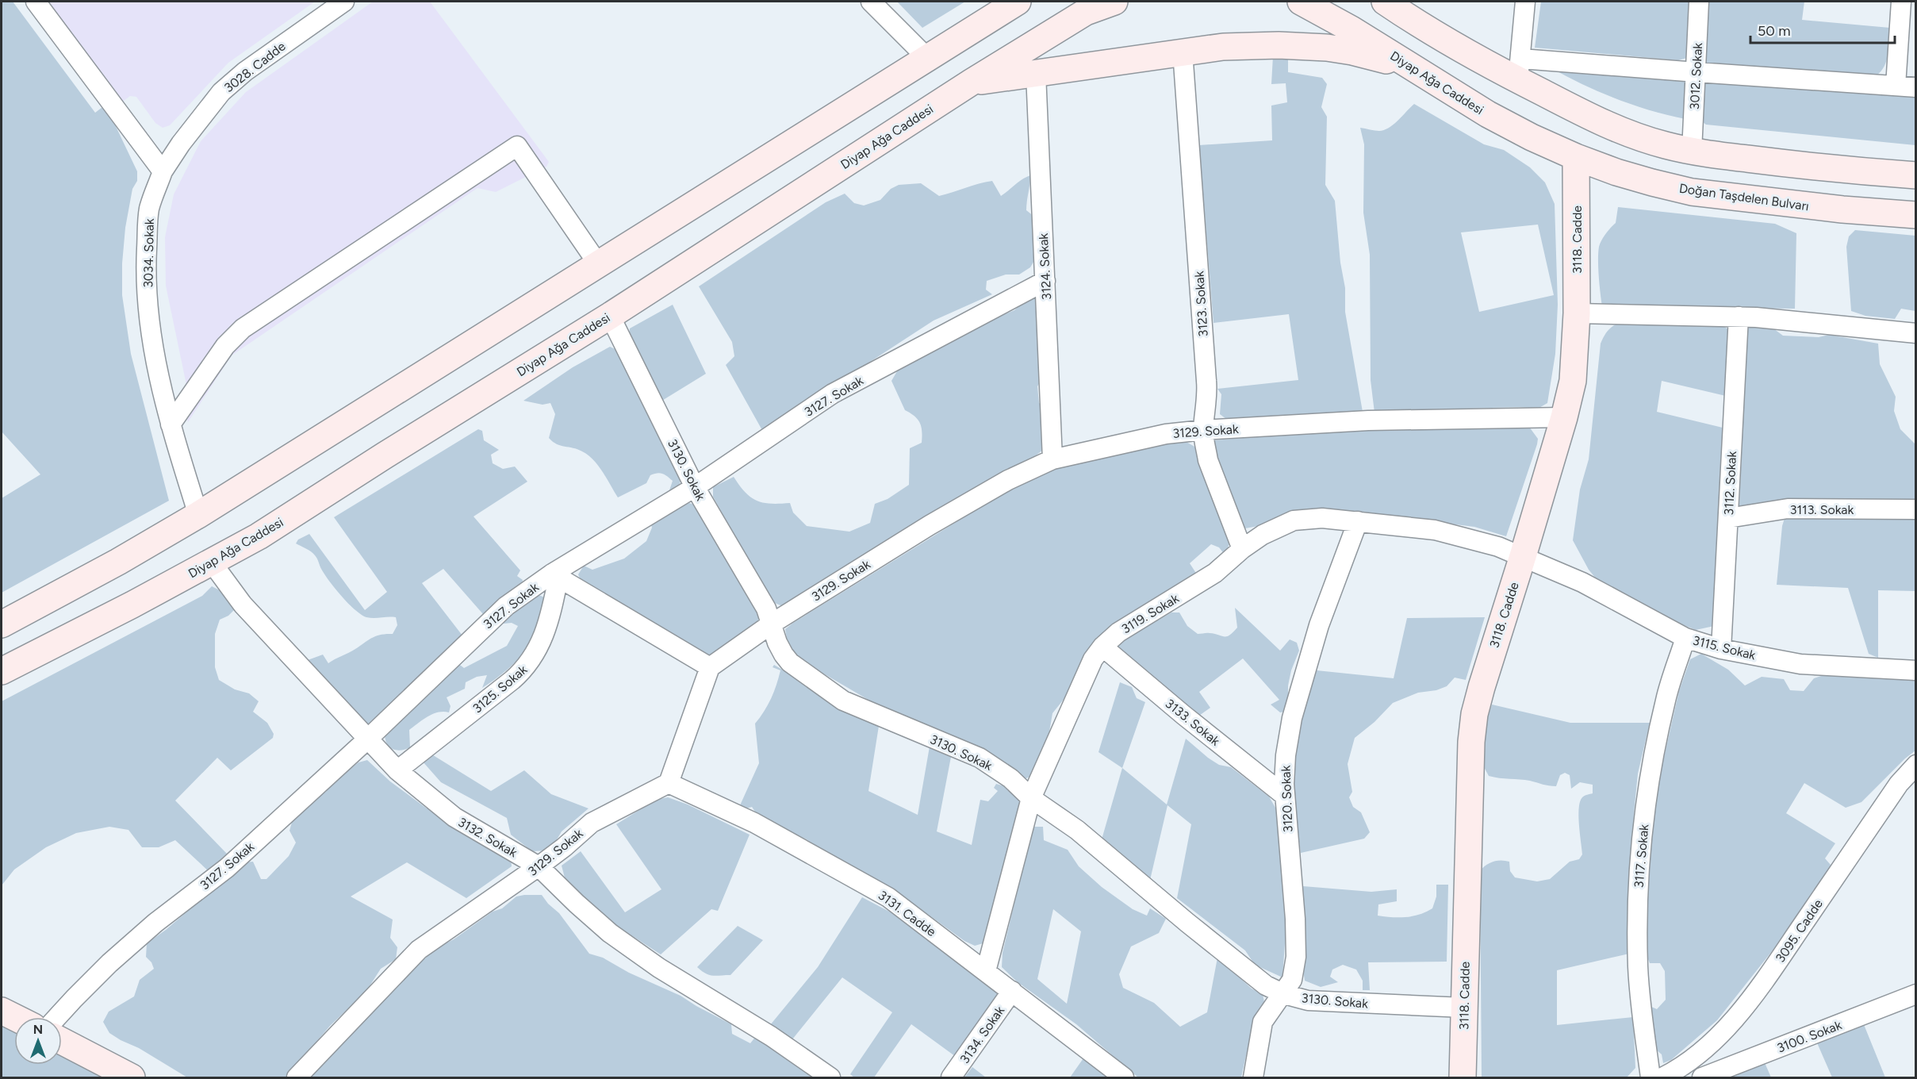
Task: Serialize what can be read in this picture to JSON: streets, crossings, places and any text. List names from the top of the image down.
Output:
{
  "streets": {
    "main road": ["Diyap Ağa Caddesi", "Doğan Taşdelen Bulvarı", "3118. Cadde"],
    "street": [
      "3028. Cadde",
      "3012. Sokak",
      "3034. Sokak",
      "3124. Sokak",
      "3123. Sokak",
      "3127. Sokak",
      "3129. Sokak",
      "3130. Sokak",
      "3112. Sokak",
      "3113. Sokak",
      "3119. Sokak",
      "3115. Sokak",
      "3125. Sokak",
      "3133. Sokak",
      "3120. Sokak",
      "3132. Sokak",
      "3117. Sokak",
      "3131. Cadde",
      "3095. Cadde",
      "3134. Sokak",
      "3100. Sokak"
    ]
  },
  "crossings": [
    ["3028. Cadde", "3034. Sokak"],
    ["Diyap Ağa Caddesi", "Doğan Taşdelen Bulvarı"],
    ["Diyap Ağa Caddesi", "3118. Cadde"],
    ["Diyap Ağa Caddesi", "3130. Sokak"],
    ["Diyap Ağa Caddesi", "3132. Sokak"],
    ["Doğan Taşdelen Bulvarı", "3118. Cadde"],
    ["3118. Cadde", "3129. Sokak"],
    ["3118. Cadde", "3130. Sokak"],
    ["3118. Cadde", "3119. Sokak"],
    ["3118. Cadde", "3115. Sokak"],
    ["3124. Sokak", "3127. Sokak"],
    ["3124. Sokak", "3129. Sokak"],
    ["3123. Sokak", "3129. Sokak"],
    ["3123. Sokak", "3119. Sokak"],
    ["3127. Sokak", "3130. Sokak"],
    ["3127. Sokak", "3125. Sokak"],
    ["3127. Sokak", "3132. Sokak"],
    ["3129. Sokak", "3130. Sokak"],
    ["3129. Sokak", "3132. Sokak"],
    ["3129. Sokak", "3131. Cadde"],
    ["3130. Sokak", "3119. Sokak"],
    ["3130. Sokak", "3120. Sokak"],
    ["3112. Sokak", "3113. Sokak"],
    ["3112. Sokak", "3115. Sokak"],
    ["3119. Sokak", "3115. Sokak"],
    ["3119. Sokak", "3133. Sokak"],
    ["3119. Sokak", "3120. Sokak"],
    ["3119. Sokak", "3131. Cadde"],
    ["3115. Sokak", "3117. Sokak"],
    ["3125. Sokak", "3132. Sokak"],
    ["3133. Sokak", "3120. Sokak"],
    ["3131. Cadde", "3134. Sokak"]
  ],
  "scale_bar": "50 m",
  "north": "top"
}
